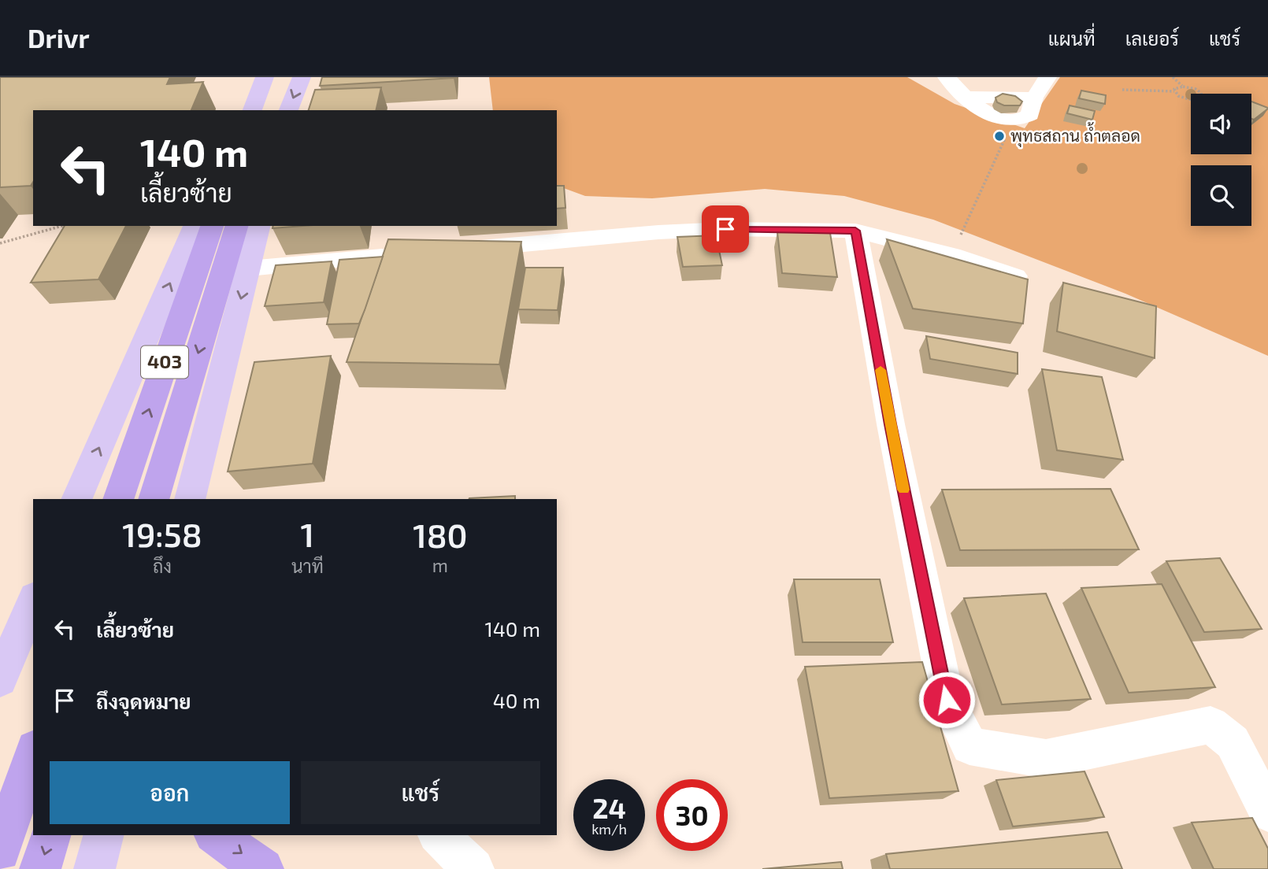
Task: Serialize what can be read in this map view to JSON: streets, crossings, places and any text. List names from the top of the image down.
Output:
{
  "streets": {
    "highway": ["403"]
  },
  "places": ["พุทธสถาน ถ้ำตลอด"],
  "page": {
    "header": "Drivr",
    "nav": ["แผนที่", "เลเยอร์", "แชร์"],
    "turn": ["140 m", "เลี้ยวซ้าย"],
    "eta": [
      "19:58",
      "ถึง",
      "1",
      "นาที",
      "180",
      "m"
    ],
    "list": [
      {
        "name": "เลี้ยวซ้าย",
        "value": "140 m"
      },
      {
        "name": "ถึงจุดหมาย",
        "value": "40 m"
      }
    ],
    "buttons": ["ออก", "แชร์"],
    "speed": "24 km/h",
    "limit": "30"
  }
}
